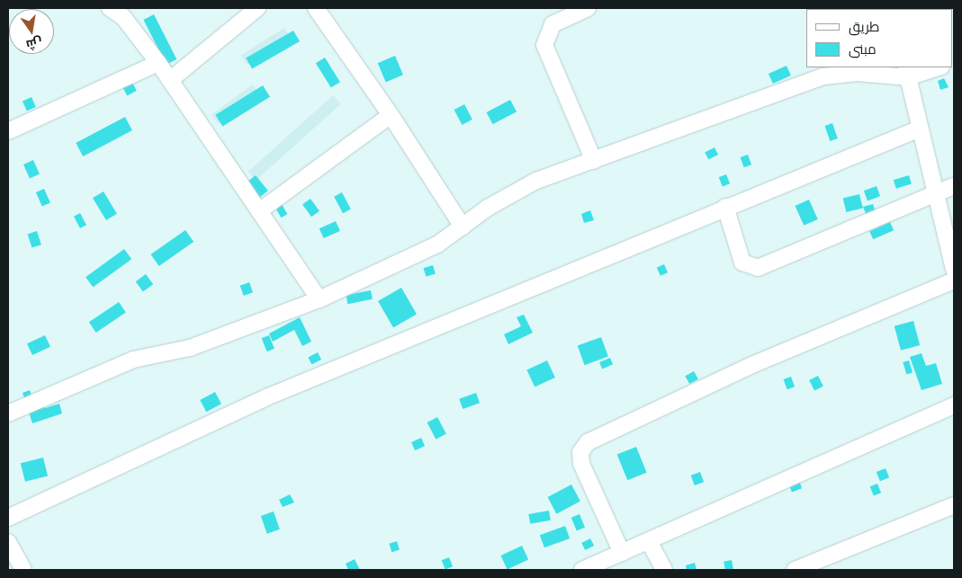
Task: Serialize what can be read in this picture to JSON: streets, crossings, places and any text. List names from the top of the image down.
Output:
{
  "legend": ["طريق", "مبنى"],
  "north": "bottom"
}
